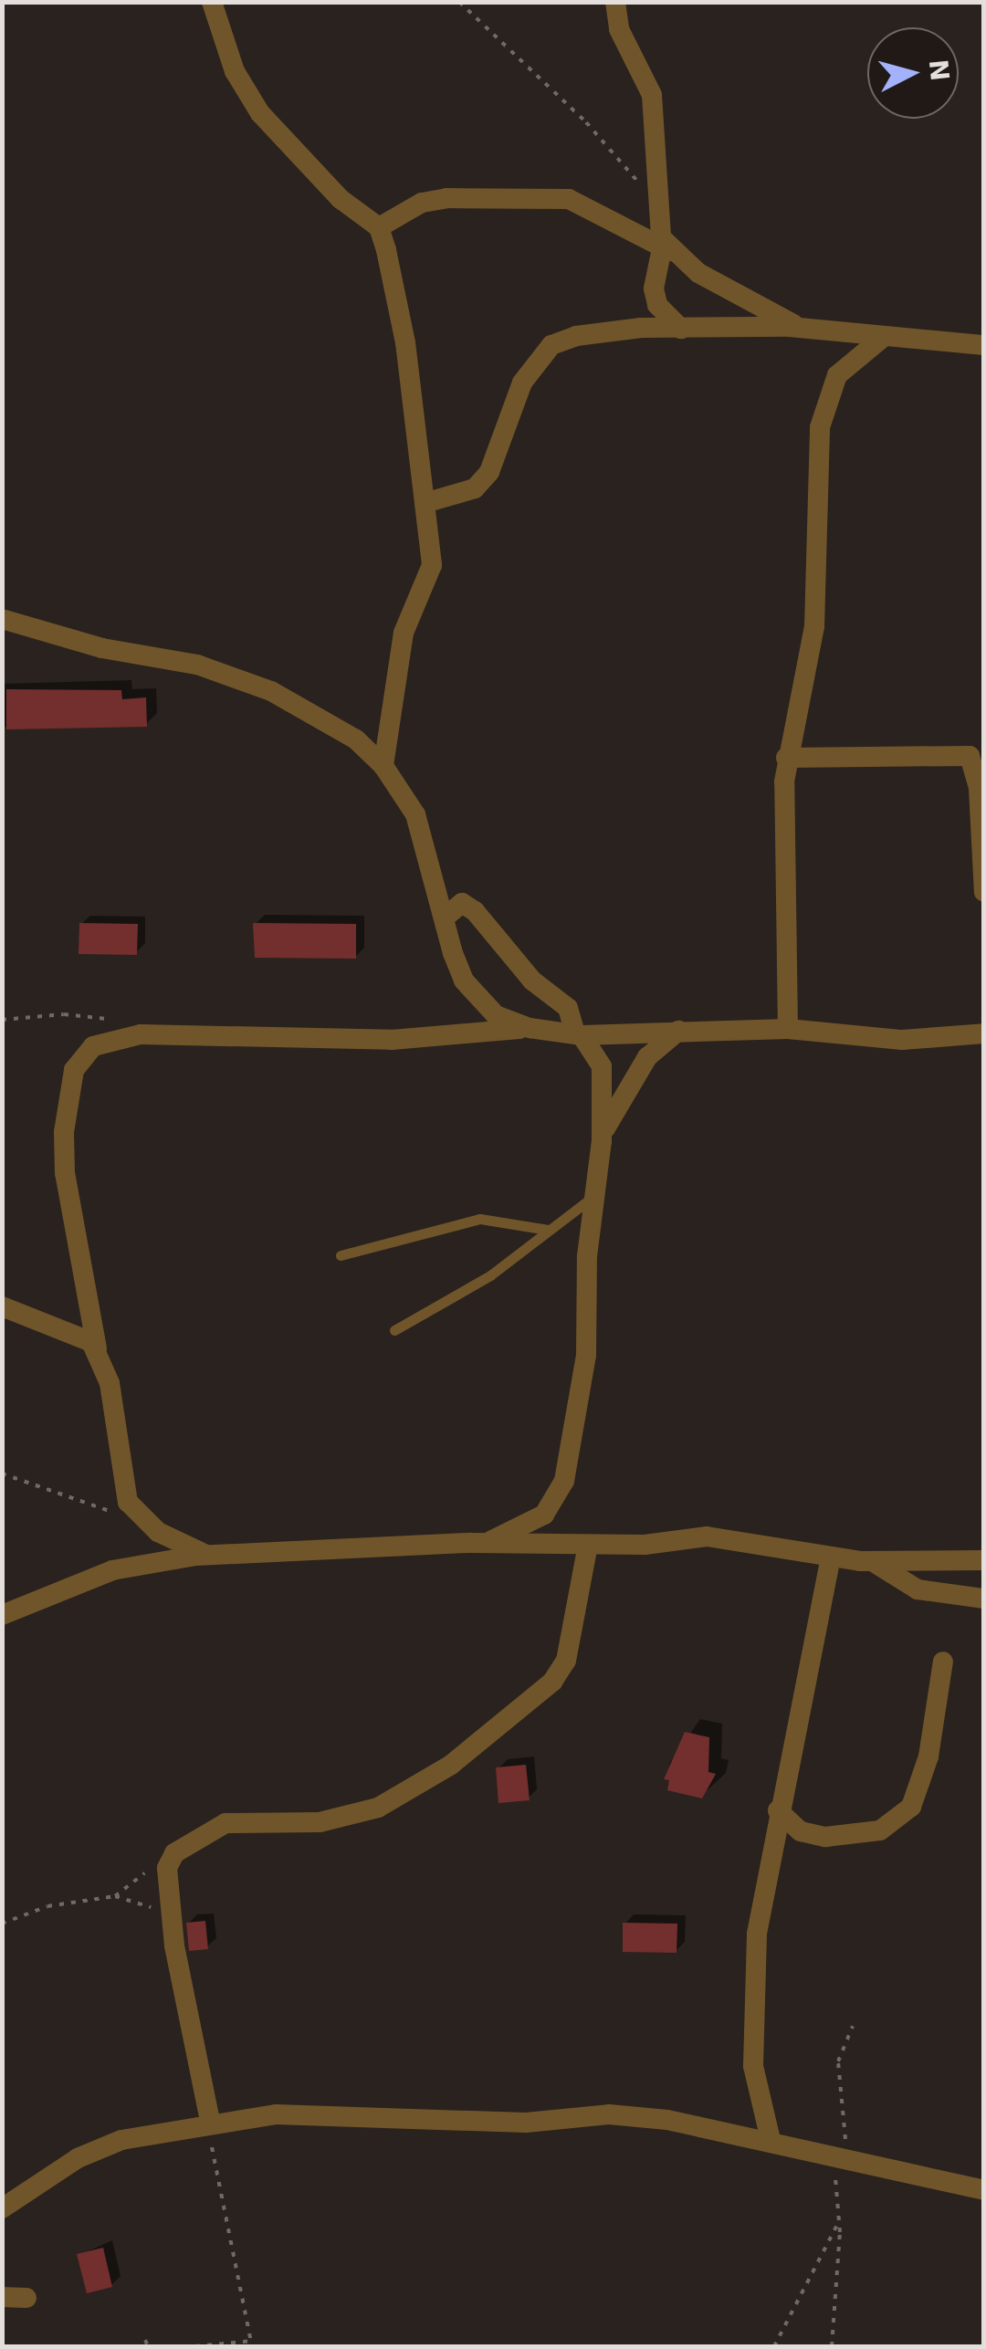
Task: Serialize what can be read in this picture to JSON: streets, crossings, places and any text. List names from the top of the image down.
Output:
{
  "north": "right"
}
